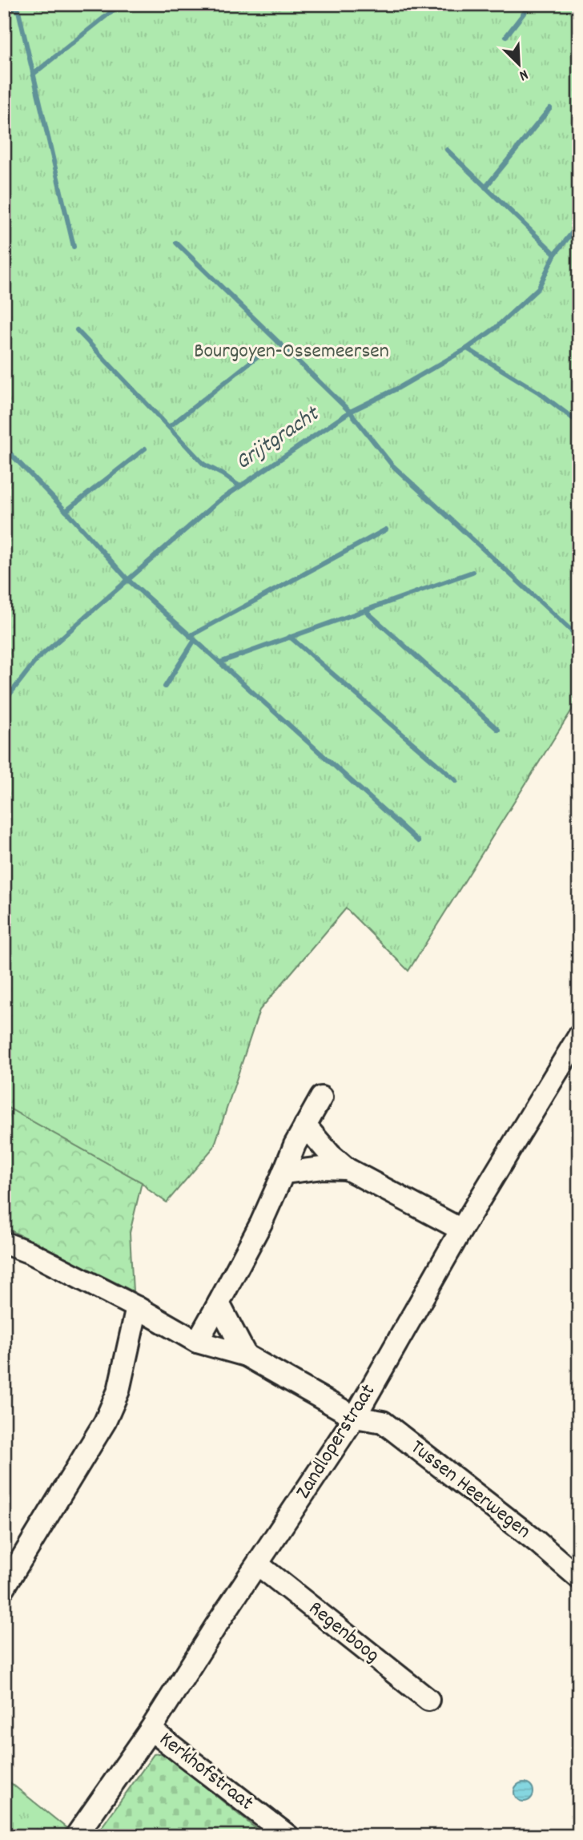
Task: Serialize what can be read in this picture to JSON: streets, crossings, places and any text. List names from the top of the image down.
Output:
{
  "streets": {
    "street": [
      "Zandloperstraat",
      "Tussen Heerwegen",
      "Regenboog",
      "Kerkhofstraat"
    ]
  },
  "crossings": [
    ["Zandloperstraat", "Tussen Heerwegen"],
    ["Zandloperstraat", "Regenboog"],
    ["Zandloperstraat", "Kerkhofstraat"]
  ],
  "water": ["Grijtgracht"],
  "parks": ["Bourgoyen-Ossemeersen"],
  "north": "bottom right"
}
